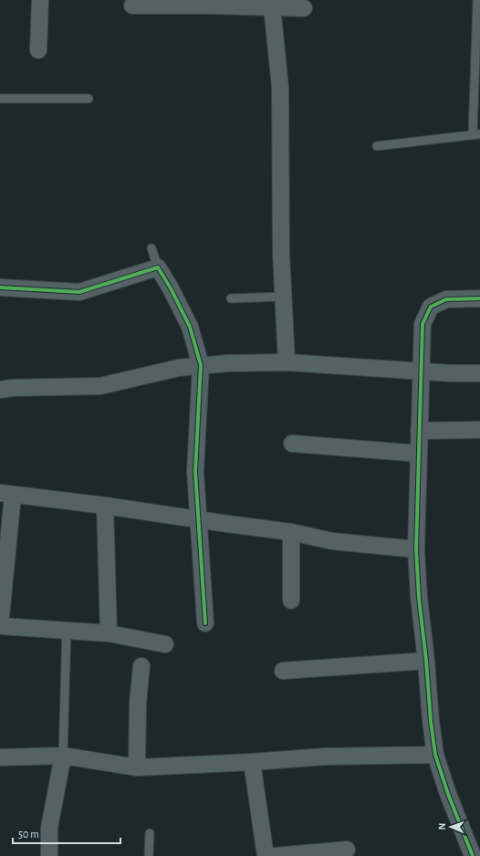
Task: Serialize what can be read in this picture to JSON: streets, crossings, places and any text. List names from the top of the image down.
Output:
{
  "scale_bar": "50 m",
  "north": "left"
}
